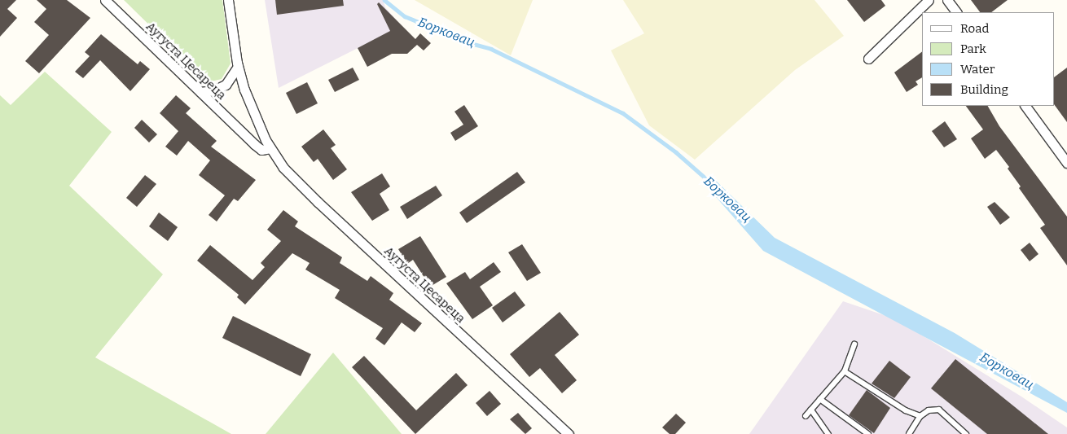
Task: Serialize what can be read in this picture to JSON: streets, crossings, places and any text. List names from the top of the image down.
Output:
{
  "streets": {
    "street": ["Аугуста Цесареца"]
  },
  "water": ["Борковац"],
  "legend": [
    "Road",
    "Park",
    "Water",
    "Building"
  ]
}
